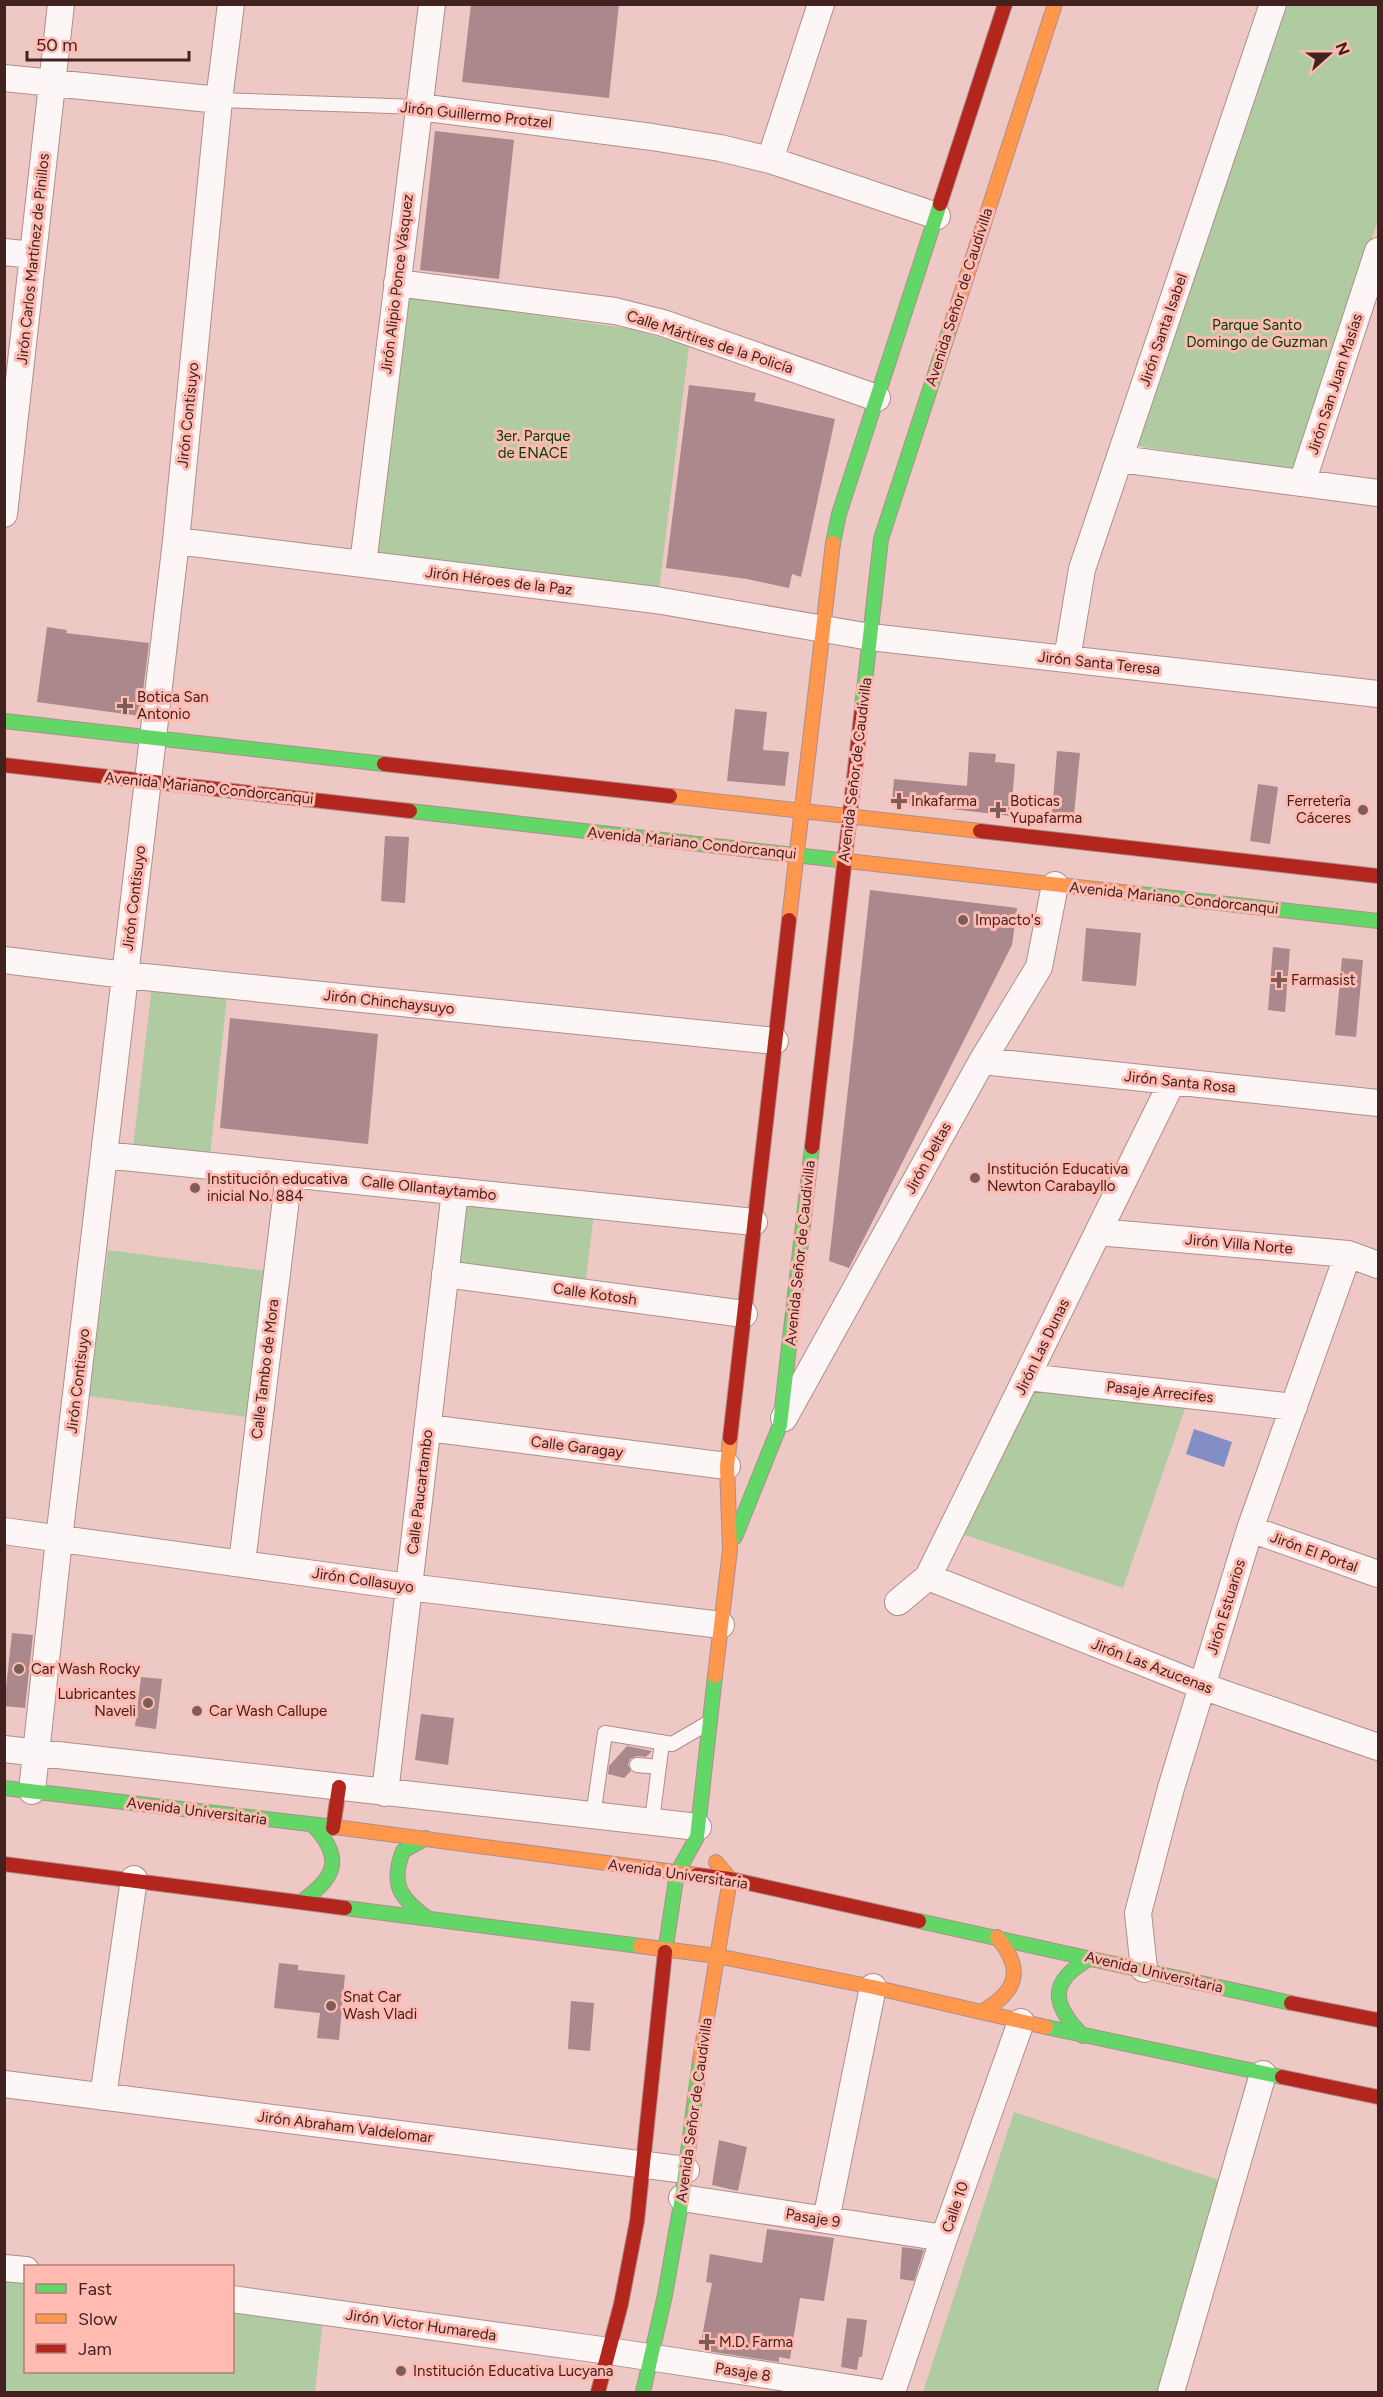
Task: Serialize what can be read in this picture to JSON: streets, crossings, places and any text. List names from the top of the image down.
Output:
{
  "streets": {
    "main road": ["Avenida Señor de Caudivilla", "Avenida Mariano Condorcanqui", "Avenida Universitaria"],
    "street": [
      "Jirón Guillermo Protzel",
      "Jirón Carlos Martínez de Pinillos",
      "Jirón Alipio Ponce Vásquez",
      "Jirón Santa Isabel",
      "Calle Mártires de la Policía",
      "Jirón San Juan Masías",
      "Jirón Contisuyo",
      "Jirón Héroes de la Paz",
      "Jirón Santa Teresa",
      "Jirón Chinchaysuyo",
      "Jirón Santa Rosa",
      "Jirón Deltas",
      "Calle Ollantaytambo",
      "Jirón Villa Norte",
      "Calle Kotosh",
      "Jirón Las Dunas",
      "Calle Tambo de Mora",
      "Pasaje Arrecifes",
      "Calle Garagay",
      "Calle Paucartambo",
      "Jirón El Portal",
      "Jirón Collasuyo",
      "Jirón Estuarios",
      "Jirón Las Azucenas",
      "Jirón Abraham Valdelomar",
      "Calle 10",
      "Pasaje 9",
      "Jirón Victor Humareda",
      "Pasaje 8"
    ]
  },
  "crossings": [
    ["Jirón Guillermo Protzel", "Jirón Carlos Martínez de Pinillos"],
    ["Jirón Guillermo Protzel", "Jirón Alipio Ponce Vásquez"],
    ["Jirón Guillermo Protzel", "Avenida Señor de Caudivilla"],
    ["Jirón Guillermo Protzel", "Jirón Contisuyo"],
    ["Jirón Alipio Ponce Vásquez", "Calle Mártires de la Policía"],
    ["Jirón Alipio Ponce Vásquez", "Jirón Héroes de la Paz"],
    ["Avenida Señor de Caudivilla", "Calle Mártires de la Policía"],
    ["Avenida Señor de Caudivilla", "Jirón Héroes de la Paz"],
    ["Avenida Señor de Caudivilla", "Jirón Santa Teresa"],
    ["Avenida Señor de Caudivilla", "Avenida Mariano Condorcanqui"],
    ["Avenida Señor de Caudivilla", "Jirón Chinchaysuyo"],
    ["Avenida Señor de Caudivilla", "Jirón Deltas"],
    ["Avenida Señor de Caudivilla", "Calle Ollantaytambo"],
    ["Avenida Señor de Caudivilla", "Calle Kotosh"],
    ["Avenida Señor de Caudivilla", "Calle Garagay"],
    ["Avenida Señor de Caudivilla", "Jirón Collasuyo"],
    ["Avenida Señor de Caudivilla", "Avenida Universitaria"],
    ["Avenida Señor de Caudivilla", "Jirón Abraham Valdelomar"],
    ["Avenida Señor de Caudivilla", "Pasaje 9"],
    ["Avenida Señor de Caudivilla", "Jirón Victor Humareda"],
    ["Avenida Señor de Caudivilla", "Pasaje 8"],
    ["Jirón Santa Isabel", "Jirón Santa Teresa"],
    ["Jirón Contisuyo", "Jirón Héroes de la Paz"],
    ["Jirón Contisuyo", "Avenida Mariano Condorcanqui"],
    ["Jirón Contisuyo", "Jirón Chinchaysuyo"],
    ["Jirón Contisuyo", "Calle Ollantaytambo"],
    ["Jirón Contisuyo", "Jirón Collasuyo"],
    ["Jirón Contisuyo", "Avenida Universitaria"],
    ["Jirón Héroes de la Paz", "Jirón Santa Teresa"],
    ["Avenida Mariano Condorcanqui", "Jirón Deltas"],
    ["Jirón Santa Rosa", "Jirón Deltas"],
    ["Jirón Santa Rosa", "Jirón Las Dunas"],
    ["Calle Ollantaytambo", "Calle Tambo de Mora"],
    ["Calle Ollantaytambo", "Calle Paucartambo"],
    ["Jirón Villa Norte", "Jirón Las Dunas"],
    ["Jirón Villa Norte", "Jirón Estuarios"],
    ["Calle Kotosh", "Calle Paucartambo"],
    ["Jirón Las Dunas", "Pasaje Arrecifes"],
    ["Jirón Las Dunas", "Jirón Las Azucenas"],
    ["Calle Tambo de Mora", "Jirón Collasuyo"],
    ["Pasaje Arrecifes", "Jirón Estuarios"],
    ["Calle Garagay", "Calle Paucartambo"],
    ["Calle Paucartambo", "Jirón Collasuyo"],
    ["Jirón El Portal", "Jirón Estuarios"],
    ["Jirón Estuarios", "Jirón Las Azucenas"],
    ["Jirón Estuarios", "Avenida Universitaria"],
    ["Calle 10", "Pasaje 9"],
    ["Jirón Victor Humareda", "Pasaje 8"]
  ],
  "parks": ["Parque Santo Domingo de Guzman", "3er. Parque de ENACE"],
  "places": {
    "health": [
      "Botica San Antonio",
      "Inkafarma",
      "Boticas Yupafarma",
      "Farmasist",
      "M.D. Farma"
    ],
    "other": [
      "Ferreterîa Cáceres",
      "Impacto's",
      "Institución Educativa Newton Carabayllo",
      "Institución educativa inicial No. 884",
      "Car Wash Rocky",
      "Lubricantes Naveli",
      "Car Wash Callupe",
      "Snat Car Wash Vladi",
      "Institución Educativa Lucyana"
    ]
  },
  "legend": ["Fast", "Slow", "Jam"],
  "scale_bar": "50 m",
  "north": "right"
}
